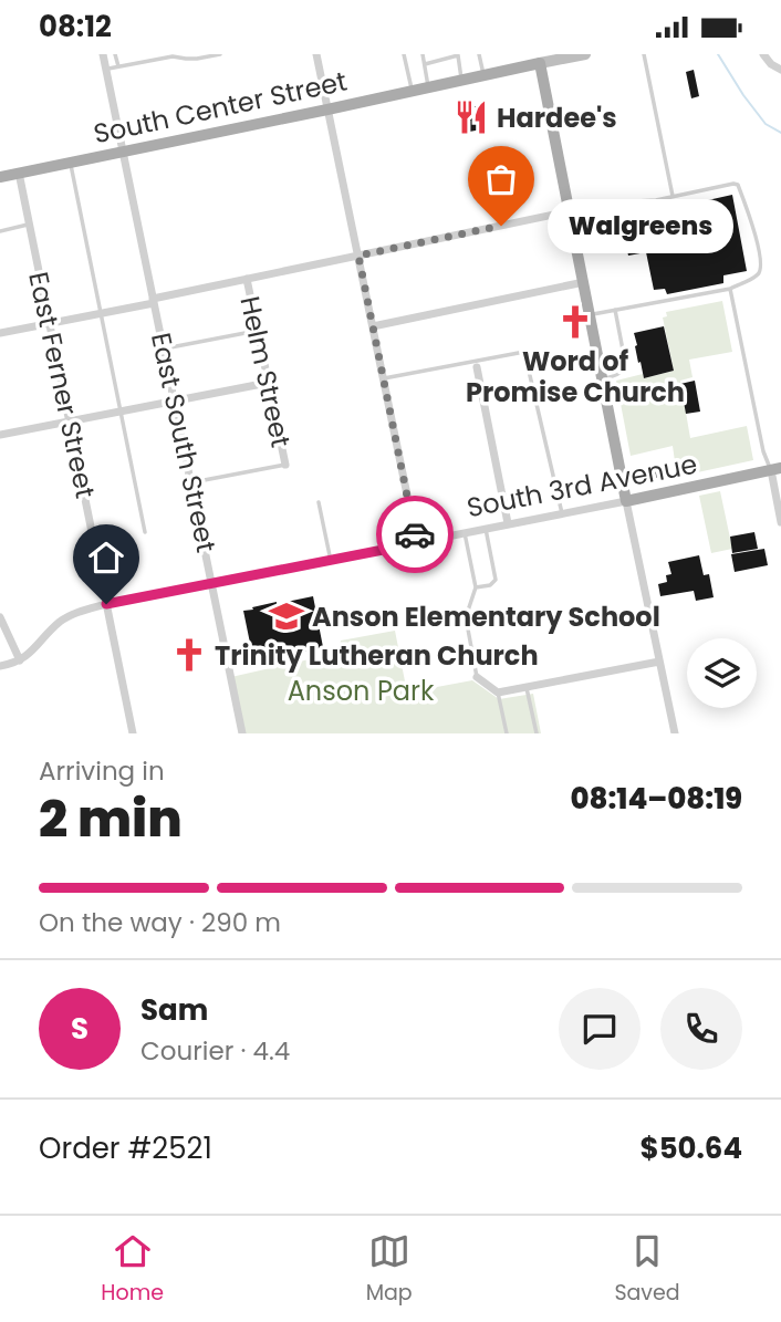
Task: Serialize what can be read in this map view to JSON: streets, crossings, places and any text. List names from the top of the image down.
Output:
{
  "streets": {
    "main road": ["South Center Street", "South 3rd Avenue"],
    "street": ["Helm Street", "East Ferner Street", "East South Street"]
  },
  "crossings": [
    ["South Center Street", "East Ferner Street"],
    ["South Center Street", "East South Street"],
    ["East Ferner Street", "South 3rd Avenue"],
    ["East South Street", "South 3rd Avenue"]
  ],
  "parks": ["Anson Park"],
  "places": {
    "restaurant": ["Hardee's"],
    "other": ["Walgreens"],
    "church": ["Word of Promise Church", "Trinity Lutheran Church"],
    "school or university": ["Anson Elementary School"]
  },
  "page": {
    "status": "08:12",
    "bubble": "Walgreens",
    "heading": ["2 min", "Arriving in", "08:14–08:19"],
    "panel": [
      "Sam",
      "Courier · 4.4",
      "Order #2521",
      "$50.64"
    ],
    "bar": "On the way · 290 m",
    "round": "S",
    "tabs": ["Home", "Map", "Saved"]
  }
}
